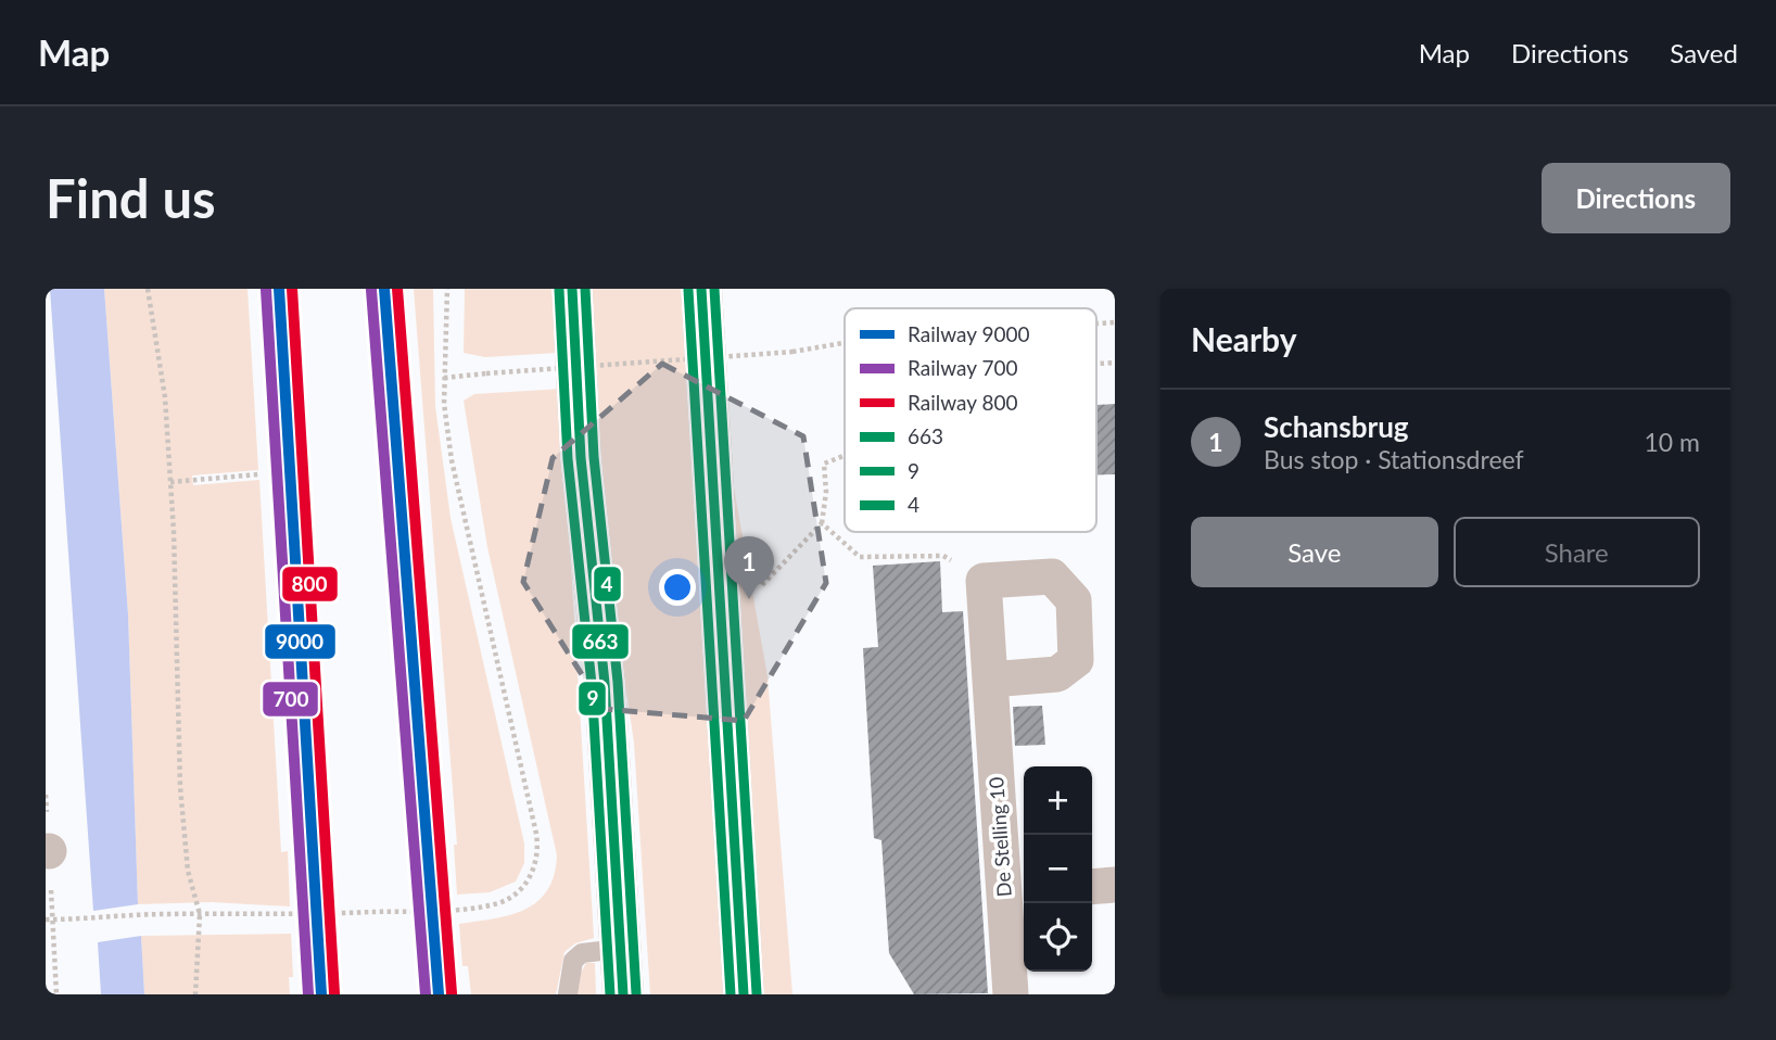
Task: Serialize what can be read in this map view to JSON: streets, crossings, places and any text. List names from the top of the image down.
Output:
{
  "streets": {
    "street": ["De Stelling 10"]
  },
  "lines": [
    "rail line 9000",
    "rail line 800",
    "transit line 663",
    "transit line 4",
    "rail line 700",
    "transit line 9"
  ],
  "legend": [
    "Railway 9000",
    "Railway 700",
    "Railway 800",
    "663",
    "9",
    "4"
  ],
  "page": {
    "header": "Map",
    "nav": ["Map", "Directions", "Saved"],
    "buttons": [
      "Directions",
      ["Save", "Share"]
    ],
    "title": "Find us",
    "heading": "Nearby",
    "list": [
      {
        "mark": "1",
        "name": "Schansbrug",
        "note": "Bus stop · Stationsdreef",
        "value": "10 m"
      }
    ],
    "pins": "1",
    "map_buttons": ["+", "−"]
  }
}
